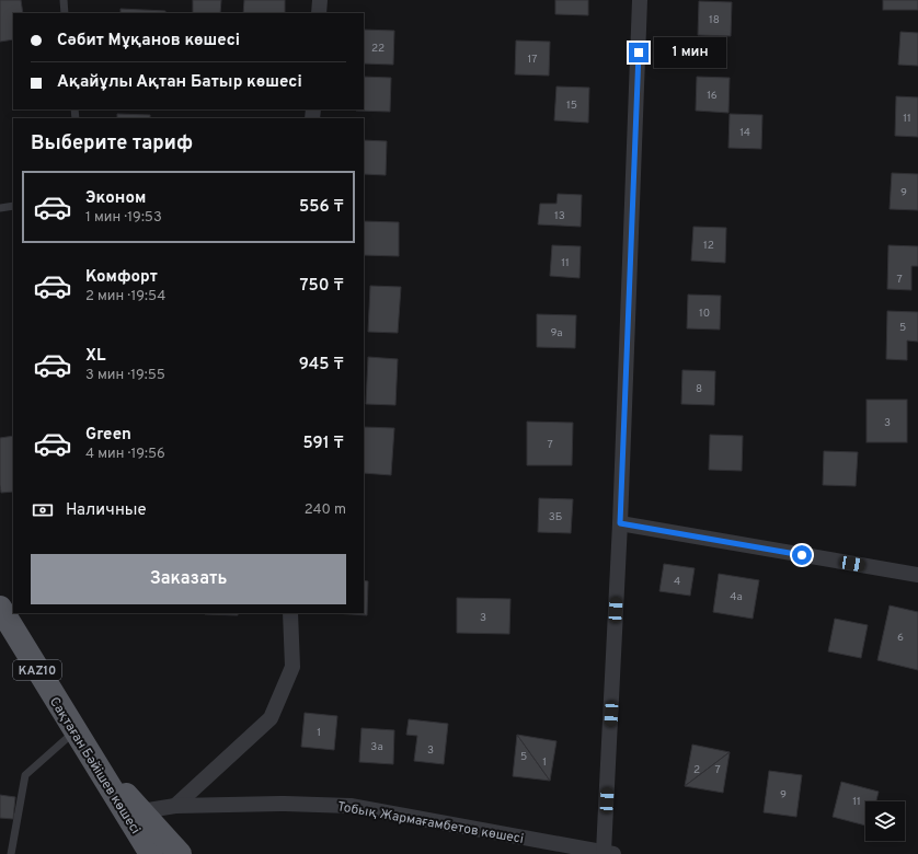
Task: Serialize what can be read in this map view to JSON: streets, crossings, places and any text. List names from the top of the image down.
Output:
{
  "streets": {
    "main road": ["KAZ10", "Сақтаған Бәйішев көшесі"],
    "street": ["Тобық Жармағамбетов көшесі"]
  },
  "crossings": [
    ["KAZ10", "Сақтаған Бәйішев көшесі"],
    ["KAZ10", "Тобық Жармағамбетов көшесі"]
  ],
  "house_numbers": [
    "18",
    "22",
    "17",
    "16",
    "15",
    "11",
    "14",
    "9",
    "13",
    "12",
    "11",
    "7",
    "10",
    "5",
    "9а",
    "8",
    "3",
    "7",
    "3Б",
    "4",
    "4а",
    "3",
    "6",
    "1",
    "3а",
    "3",
    "5",
    "1",
    "2",
    "7",
    "9",
    "11"
  ],
  "page": {
    "banner": ["Сәбит Мұқанов көшесі", "Ақайұлы Ақтан Батыр көшесі"],
    "bubble": "1 мин",
    "heading": "Выберите тариф",
    "list": [
      {
        "name": "Эконом",
        "note": "1 мин · 19:53",
        "value": "556 ₸"
      },
      {
        "name": "Комфорт",
        "note": "2 мин · 19:54",
        "value": "750 ₸"
      },
      {
        "name": "XL",
        "note": "3 мин · 19:55",
        "value": "945 ₸"
      },
      {
        "name": "Green",
        "note": "4 мин · 19:56",
        "value": "591 ₸"
      }
    ],
    "pay": ["Наличные", "240 m"],
    "buttons": "Заказать"
  }
}
